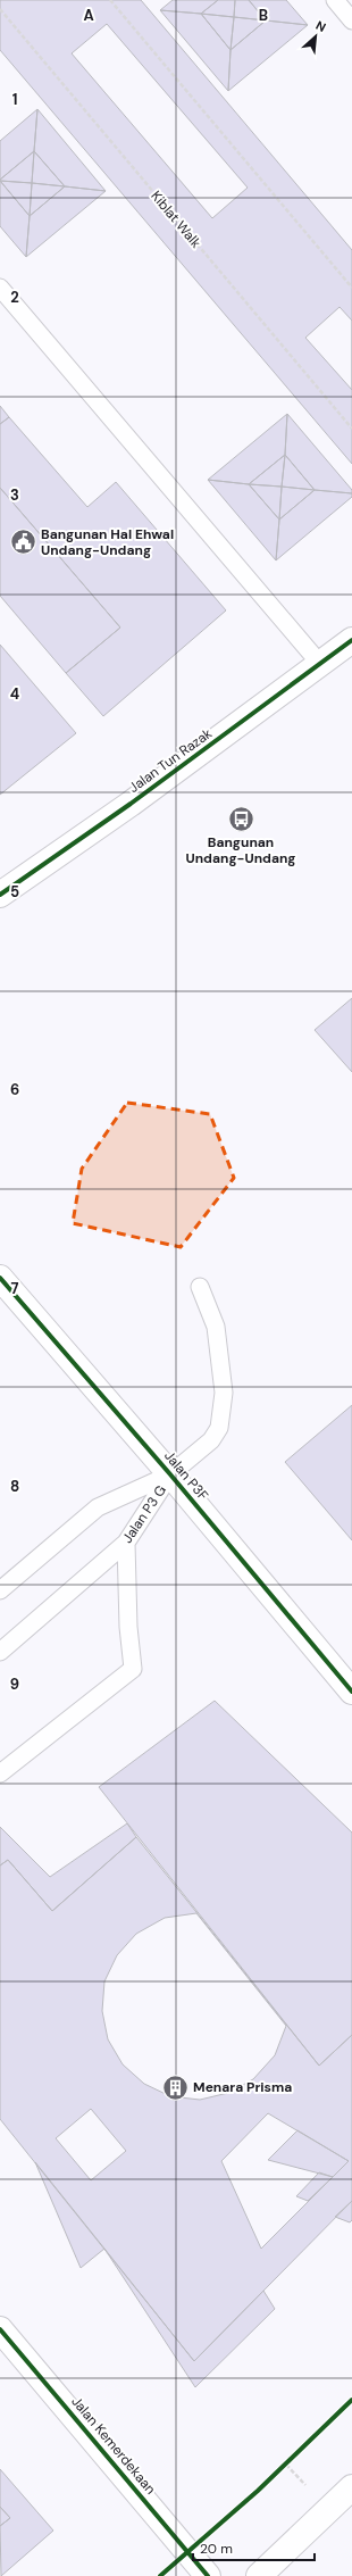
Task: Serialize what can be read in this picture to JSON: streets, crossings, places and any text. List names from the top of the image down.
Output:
{
  "streets": {
    "street": ["Jalan Tun Razak", "Jalan P3F", "Jalan Kemerdekaan"],
    "lane": ["Jalan P3 G"],
    "path": ["Kiblat Walk"]
  },
  "crossings": [
    ["Jalan P3F", "Jalan P3 G"]
  ],
  "places": {
    "public building": ["Bangunan Hal Ehwal Undang-Undang"],
    "bus stop": ["Bangunan Undang-Undang"],
    "building": ["Menara Prisma"]
  },
  "scale_bar": "20 m",
  "north": "top right",
  "grid": {
    "columns": ["A", "B"],
    "rows": [
      "1",
      "2",
      "3",
      "4",
      "5",
      "6",
      "7",
      "8",
      "9"
    ]
  }
}
